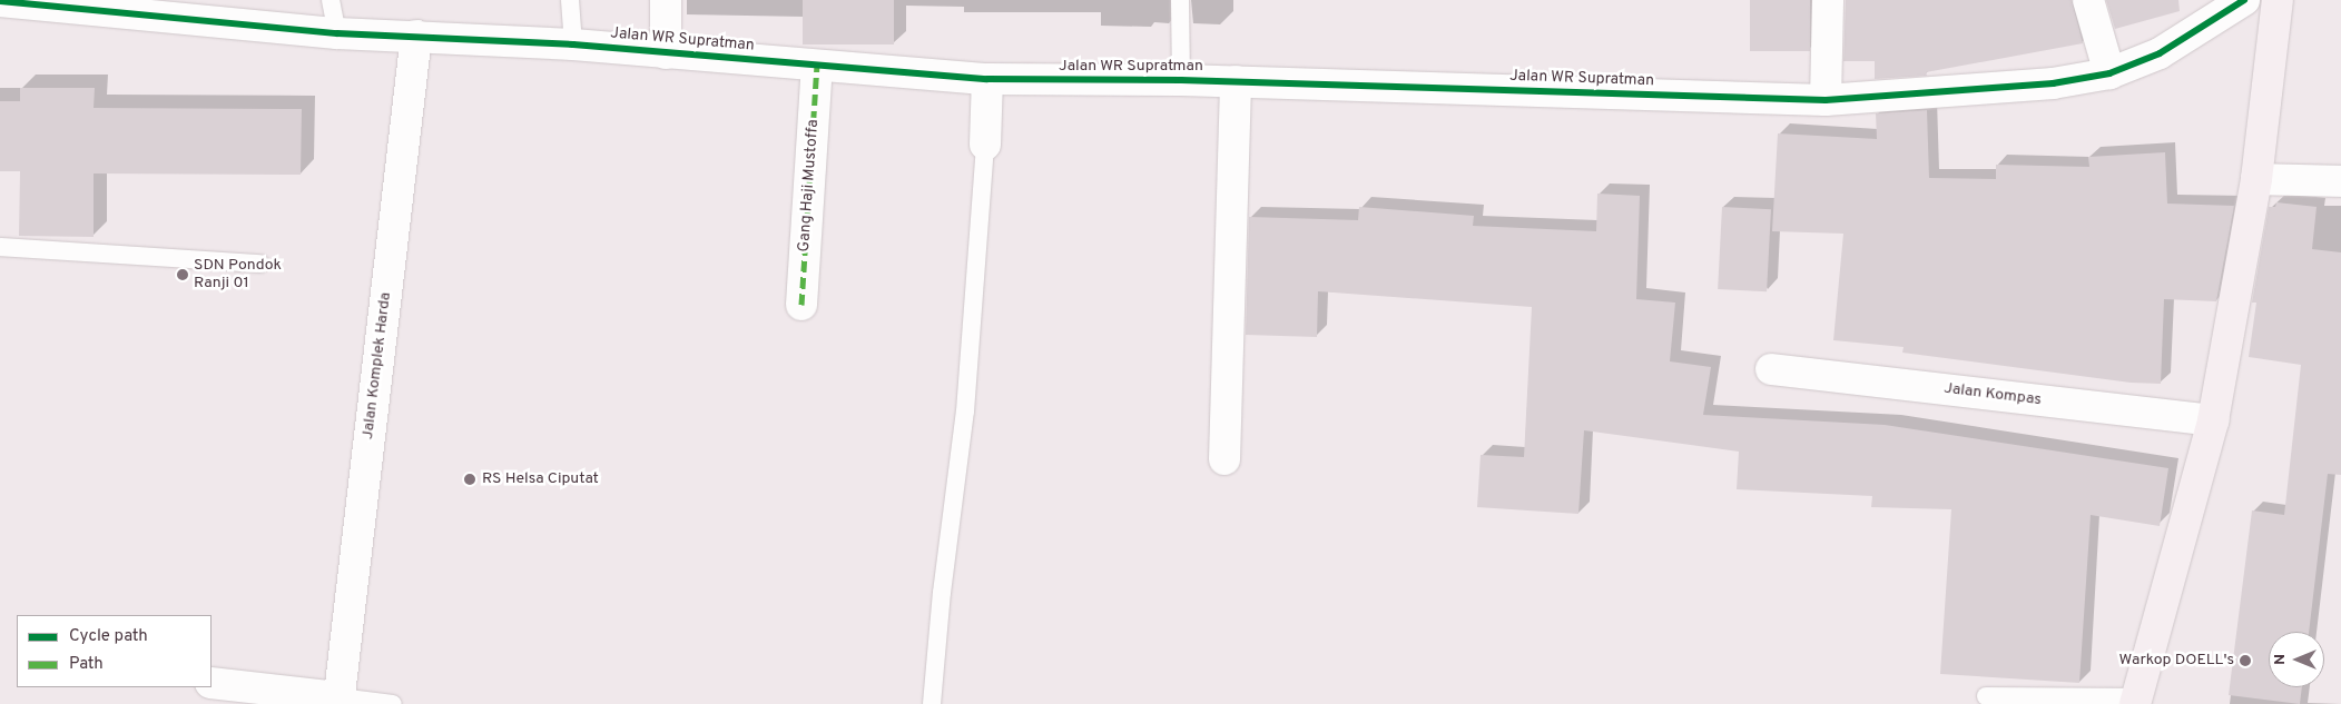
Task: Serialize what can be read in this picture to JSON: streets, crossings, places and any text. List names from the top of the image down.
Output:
{
  "streets": {
    "street": [
      "Jalan WR Supratman",
      "Gang Haji Mustoffa",
      "Jalan Komplek Harda",
      "Jalan Kompas"
    ]
  },
  "crossings": [
    ["Jalan WR Supratman", "Gang Haji Mustoffa"],
    ["Jalan WR Supratman", "Jalan Komplek Harda"]
  ],
  "places": ["SDN Pondok Ranji 01", "RS Helsa Ciputat", "Warkop DOELL's"],
  "legend": ["Cycle path", "Path"],
  "north": "left"
}
